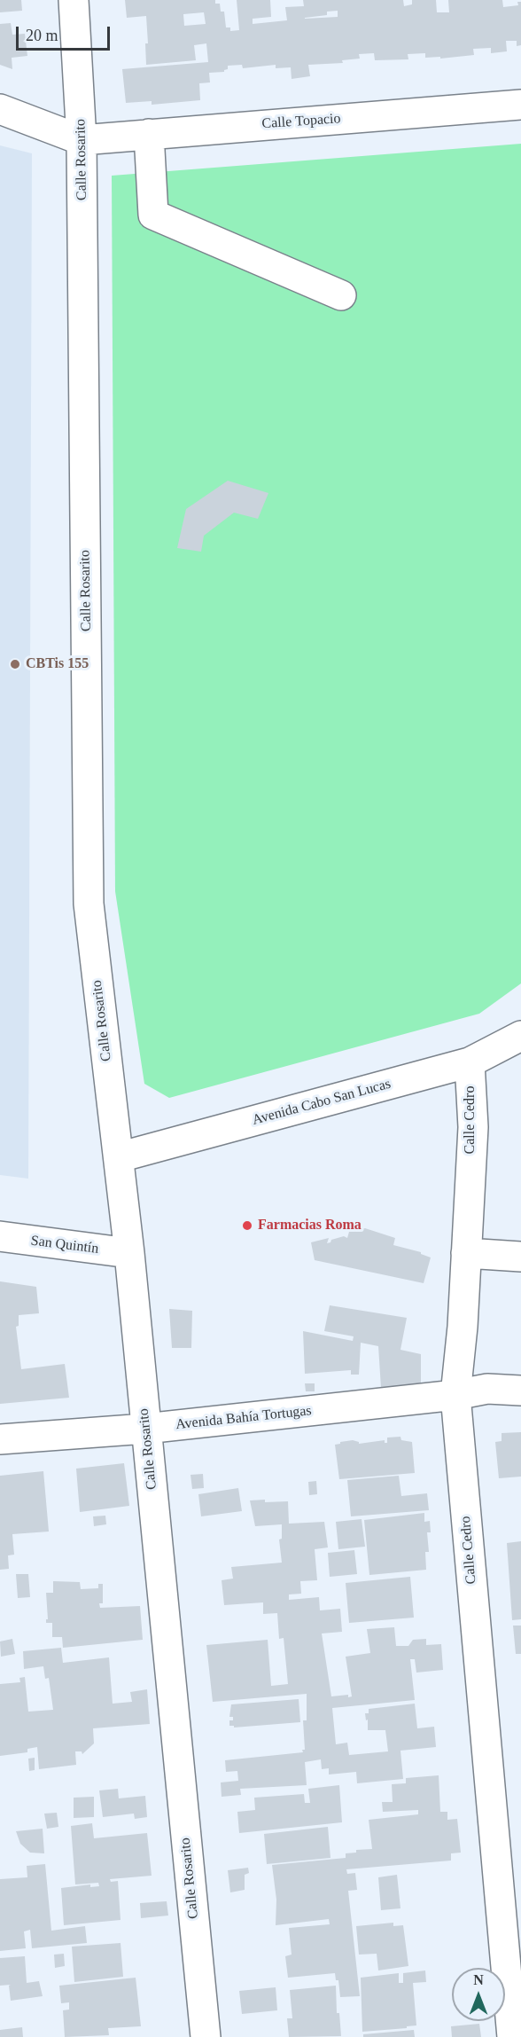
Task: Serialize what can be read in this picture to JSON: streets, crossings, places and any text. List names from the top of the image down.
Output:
{
  "streets": {
    "street": [
      "Calle Topacio",
      "Calle Rosarito",
      "Avenida Cabo San Lucas",
      "Calle Cedro",
      "San Quintín",
      "Avenida Bahía Tortugas"
    ]
  },
  "crossings": [
    ["Calle Topacio", "Calle Rosarito"],
    ["Calle Rosarito", "Avenida Cabo San Lucas"],
    ["Calle Rosarito", "San Quintín"],
    ["Calle Rosarito", "Avenida Bahía Tortugas"],
    ["Avenida Cabo San Lucas", "Calle Cedro"],
    ["Calle Cedro", "Avenida Bahía Tortugas"]
  ],
  "places": ["CBTis 155", "Farmacias Roma"],
  "scale_bar": "20 m",
  "north": "top"
}
